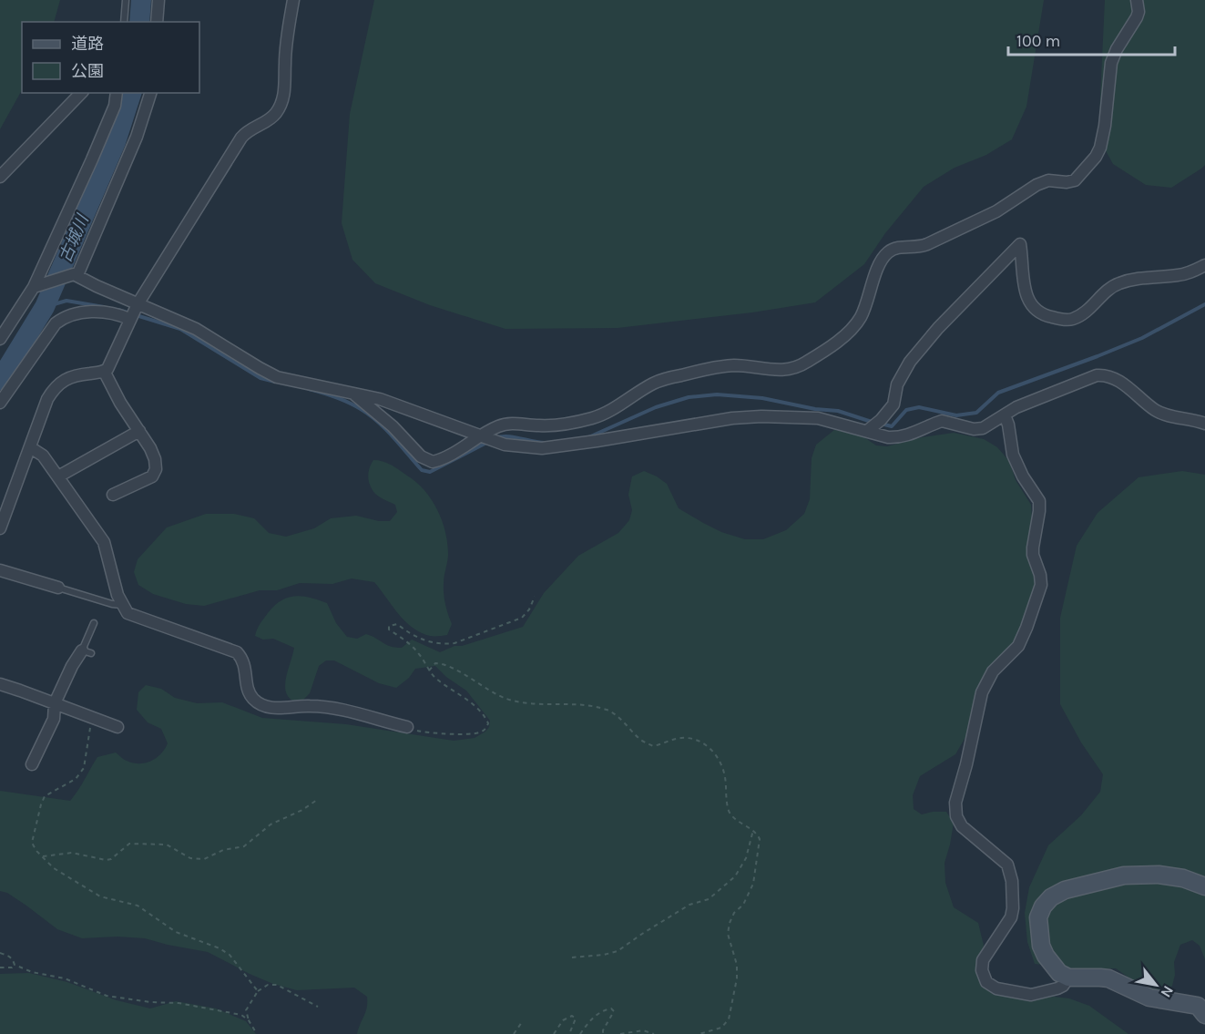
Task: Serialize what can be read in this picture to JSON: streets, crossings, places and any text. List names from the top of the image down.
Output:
{
  "water": ["古城川"],
  "legend": ["道路", "公園"],
  "scale_bar": "100 m",
  "north": "bottom right"
}
